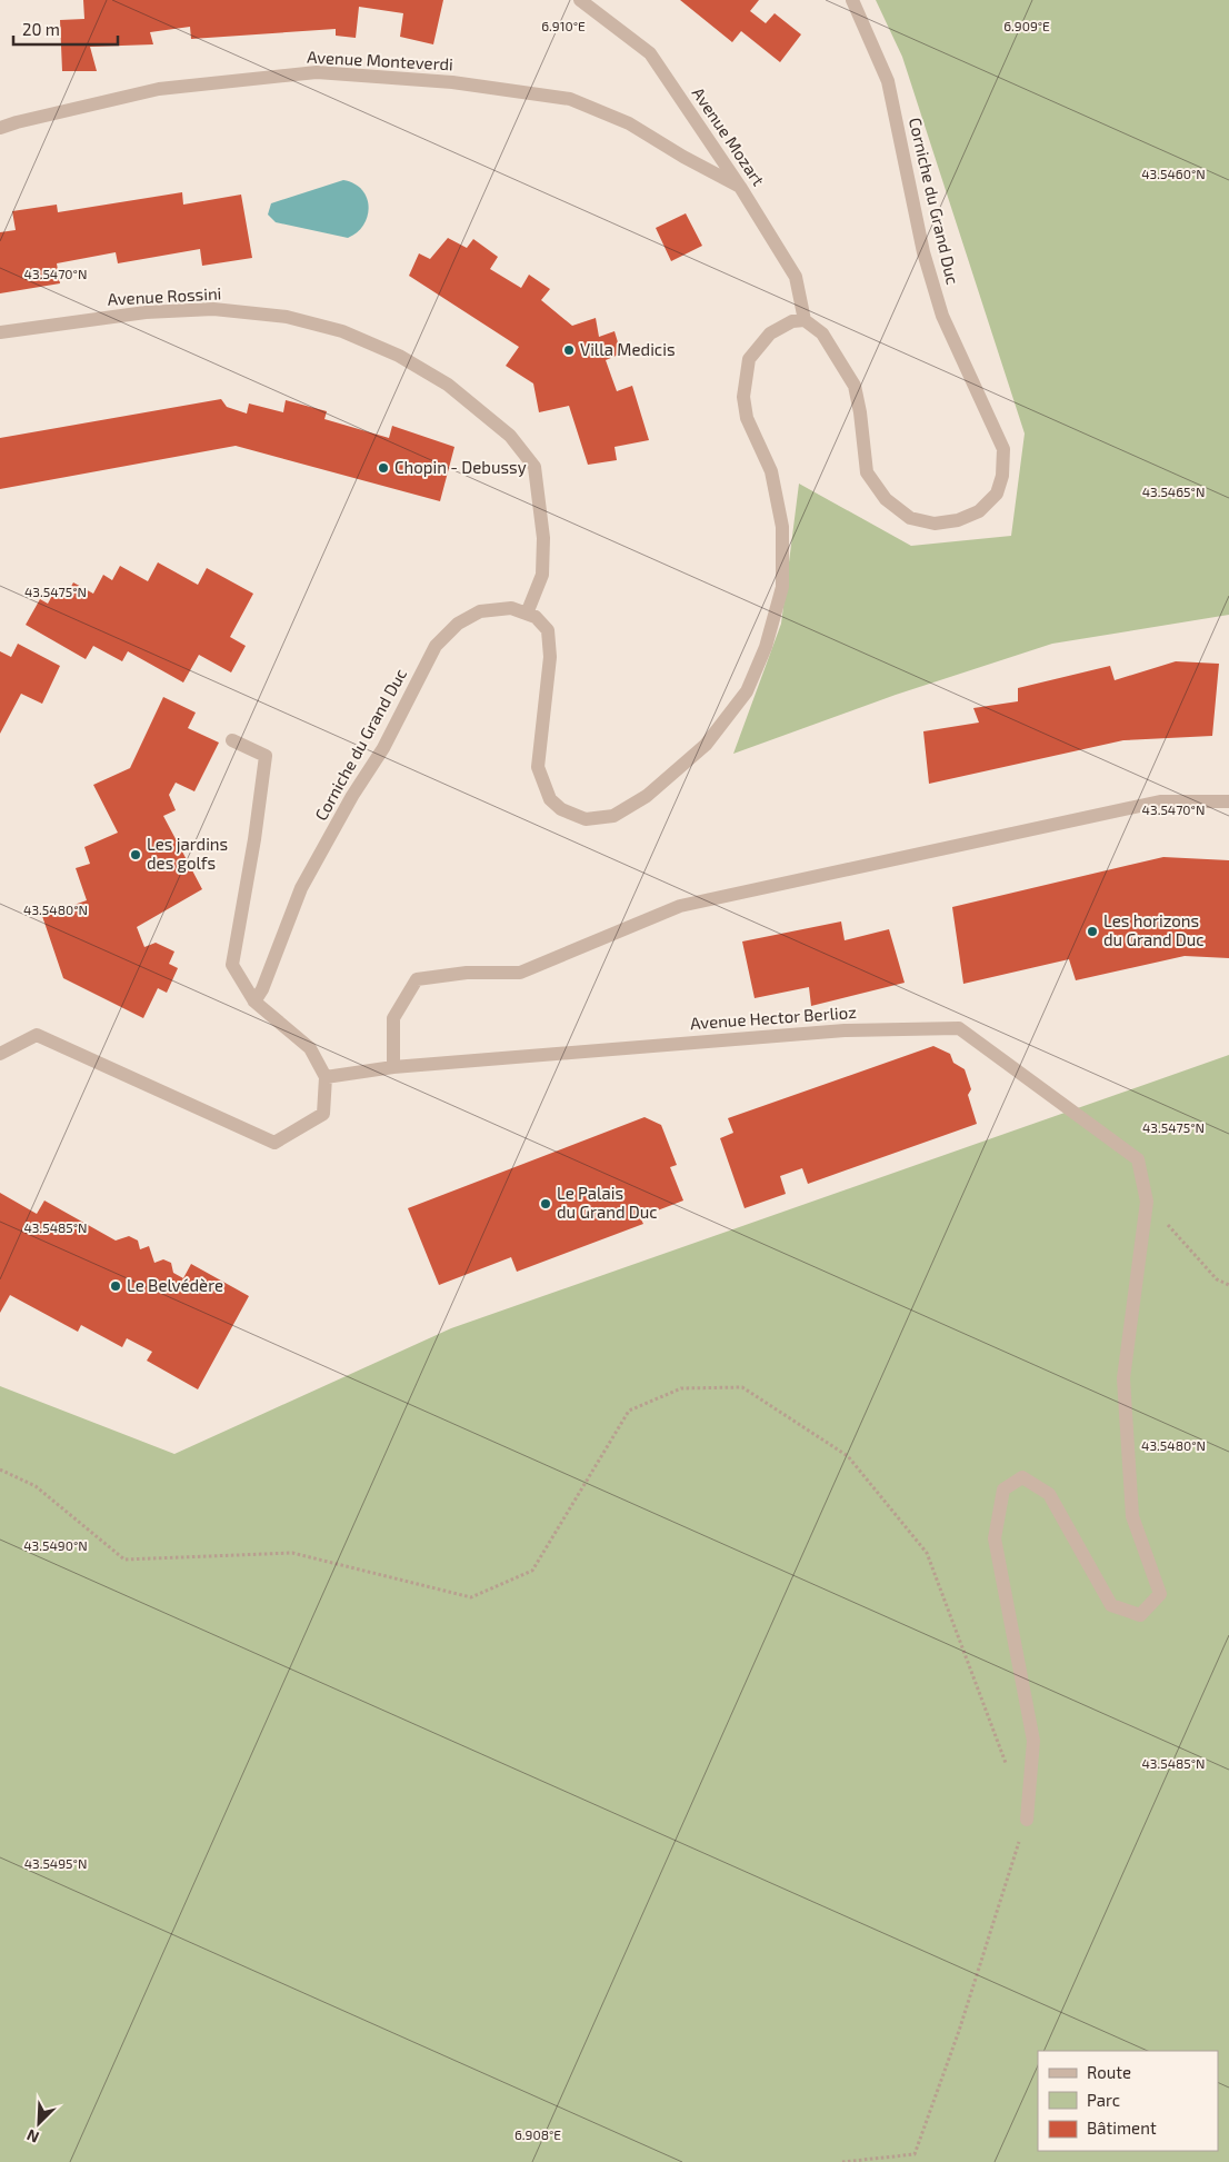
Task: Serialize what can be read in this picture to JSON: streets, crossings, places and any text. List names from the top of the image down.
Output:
{
  "streets": {
    "street": [
      "Avenue Monteverdi",
      "Avenue Mozart",
      "Corniche du Grand Duc",
      "Avenue Rossini",
      "Avenue Hector Berlioz"
    ]
  },
  "crossings": [
    ["Avenue Monteverdi", "Avenue Mozart"],
    ["Avenue Mozart", "Corniche du Grand Duc"],
    ["Corniche du Grand Duc", "Avenue Rossini"]
  ],
  "places": [
    "Villa Medicis",
    "Chopin - Debussy",
    "Les jardins des golfs",
    "Les horizons du Grand Duc",
    "Le Palais du Grand Duc",
    "Le Belvédère"
  ],
  "legend": ["Route", "Parc", "Bâtiment"],
  "scale_bar": "20 m",
  "north": "bottom left",
  "coordinates": [
    "6.910°E",
    "6.909°E",
    "43.5460°N",
    "43.5470°N",
    "43.5465°N",
    "43.5475°N",
    "43.5480°N",
    "43.5485°N",
    "43.5490°N",
    "43.5495°N",
    "6.908°E"
  ]
}
